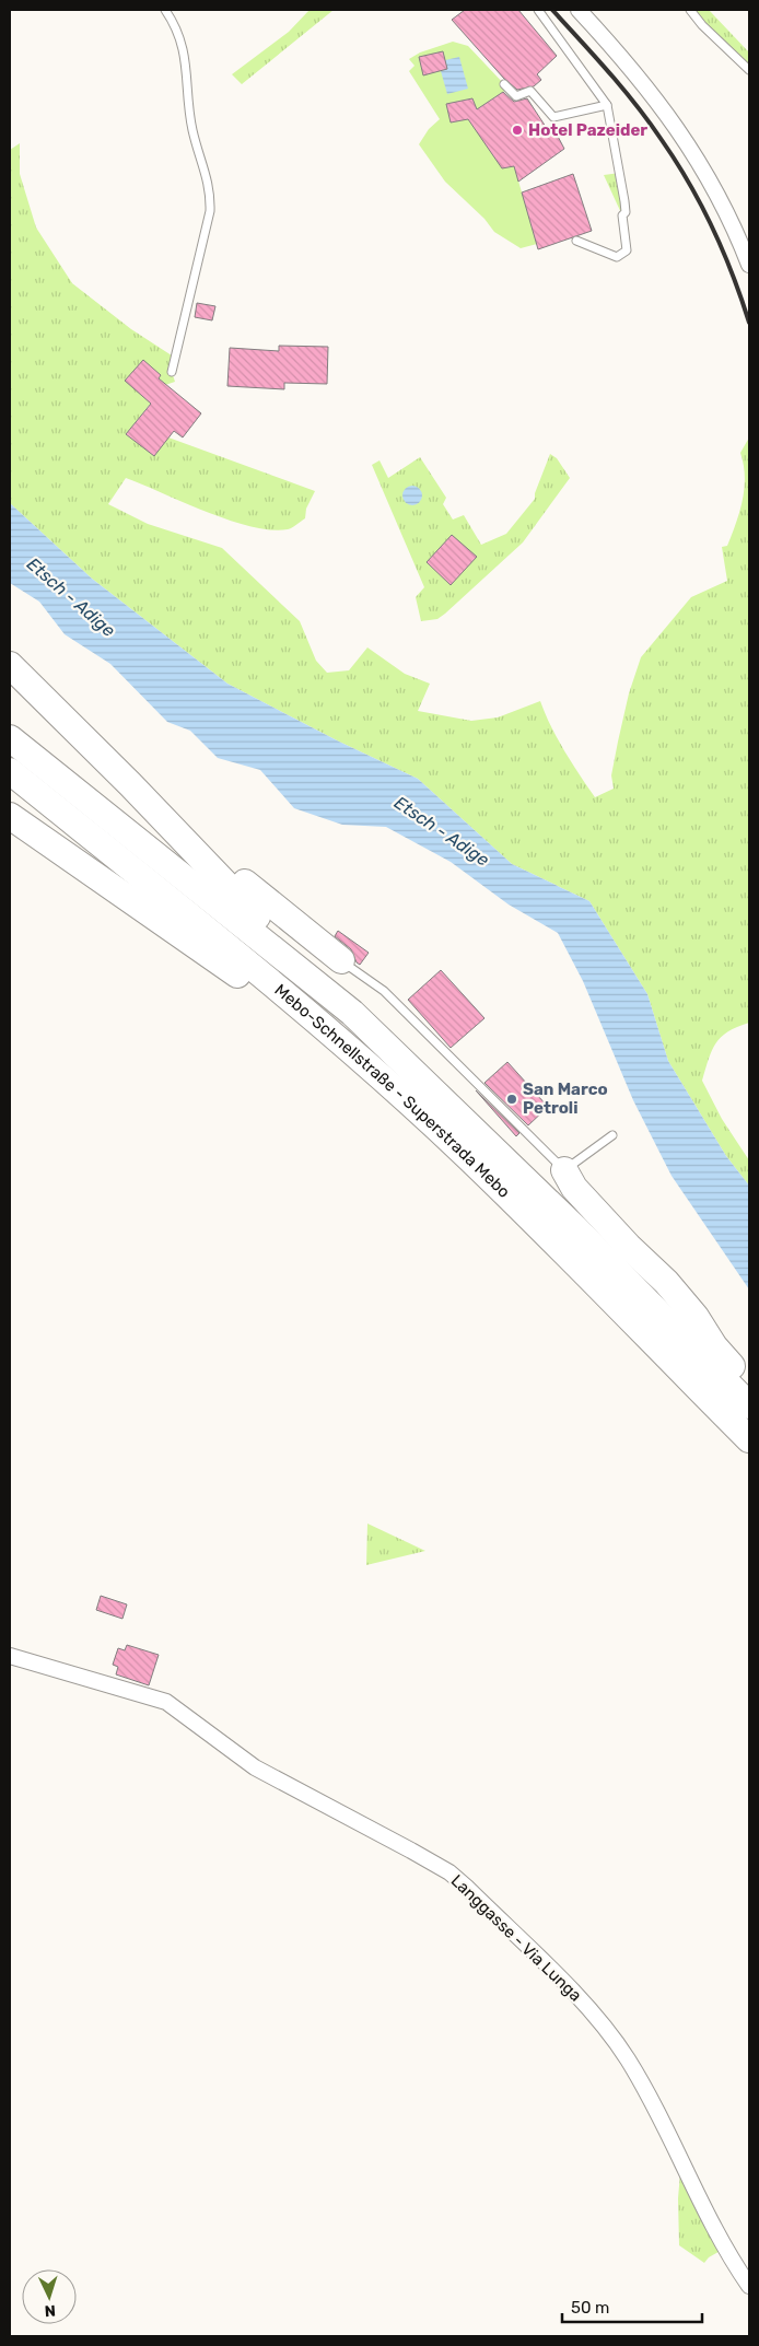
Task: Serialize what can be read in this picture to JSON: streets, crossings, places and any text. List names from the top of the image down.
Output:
{
  "streets": {
    "highway": ["Mebo-Schnellstraße - Superstrada Mebo"],
    "street": ["Langgasse - Via Lunga"]
  },
  "water": ["Etsch - Adige"],
  "places": ["Hotel Pazeider", "San Marco Petroli"],
  "scale_bar": "50 m",
  "north": "bottom"
}
